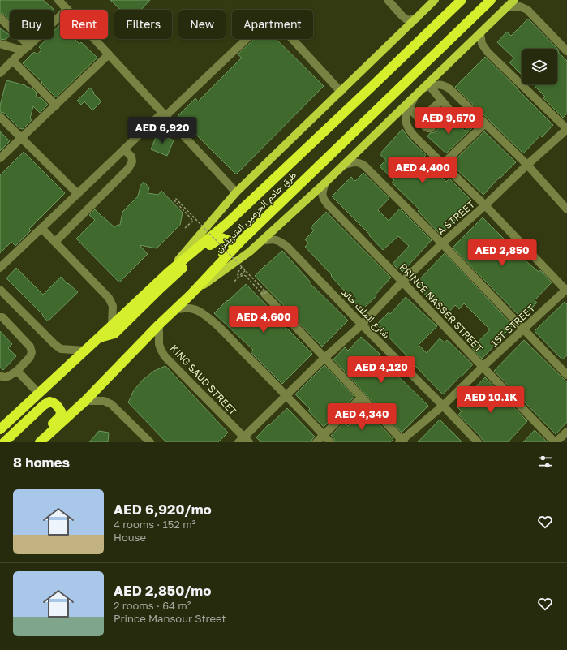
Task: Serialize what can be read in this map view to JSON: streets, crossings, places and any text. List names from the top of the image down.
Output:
{
  "streets": {
    "highway": ["طرق خادم الحرمين الشريفين"],
    "street": [
      "A STREET",
      "PRINCE NASSER STREET",
      "شارع الملك خالد",
      "1ST STREET",
      "KING SAUD STREET"
    ]
  },
  "crossings": [
    ["طرق خادم الحرمين الشريفين", "KING SAUD STREET"],
    ["A STREET", "PRINCE NASSER STREET"],
    ["A STREET", "شارع الملك خالد"],
    ["A STREET", "KING SAUD STREET"],
    ["PRINCE NASSER STREET", "1ST STREET"],
    ["شارع الملك خالد", "1ST STREET"]
  ],
  "page": {
    "chip": [
      "Buy",
      "Rent",
      "Filters",
      "New",
      "Apartment"
    ],
    "price": [
      "AED 9,670",
      "AED 6,920",
      "AED 4,400",
      "AED 2,850",
      "AED 4,600",
      "AED 4,120",
      "AED 10.1K",
      "AED 4,340"
    ],
    "heading": "8 homes",
    "list": [
      {
        "name": "AED 6,920/mo",
        "note": "4 rooms · 152 m² · House"
      },
      {
        "name": "AED 2,850/mo",
        "note": "2 rooms · 64 m² · Prince Mansour Street"
      }
    ]
  }
}
